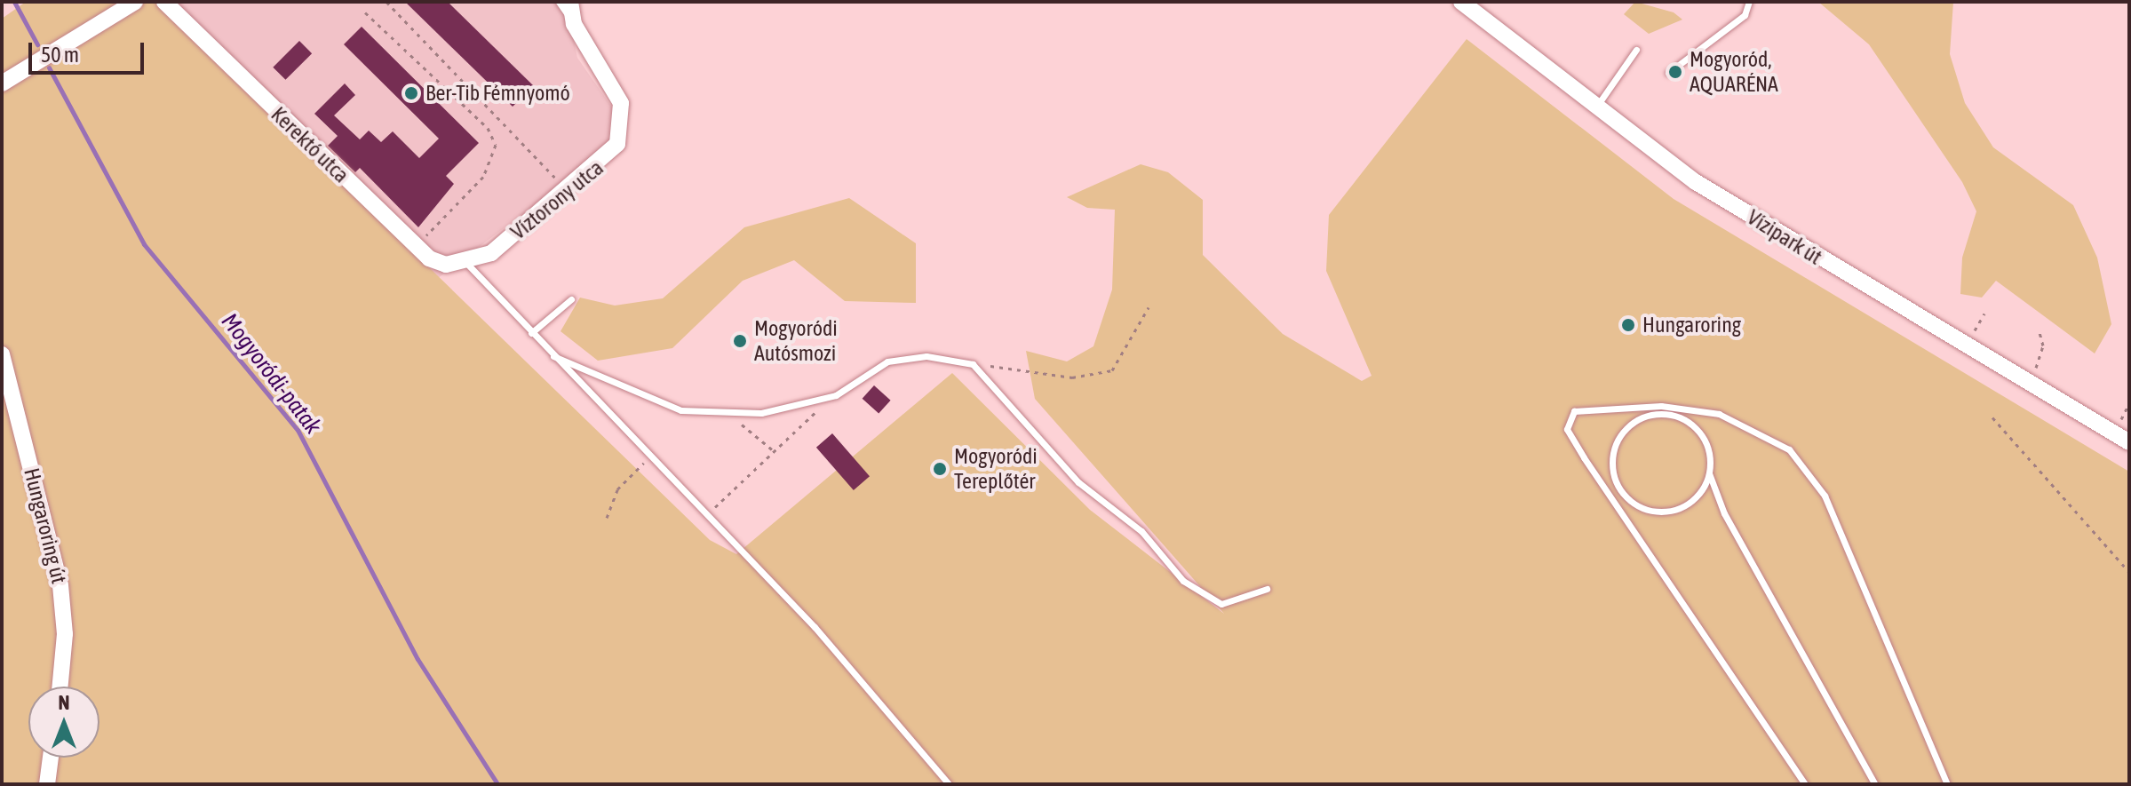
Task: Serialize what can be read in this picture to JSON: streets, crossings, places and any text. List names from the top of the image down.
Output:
{
  "streets": {
    "street": [
      "Kerektó utca",
      "Víztorony utca",
      "Vízipark út",
      "Hungaroring út"
    ]
  },
  "crossings": [
    ["Kerektó utca", "Víztorony utca"]
  ],
  "water": ["Mogyoródi-patak"],
  "places": [
    "Mogyoród, AQUARÉNA",
    "Ber-Tib Fémnyomó",
    "Hungaroring",
    "Mogyoródi Autósmozi",
    "Mogyoródi Tereplőtér"
  ],
  "scale_bar": "50 m",
  "north": "top"
}
